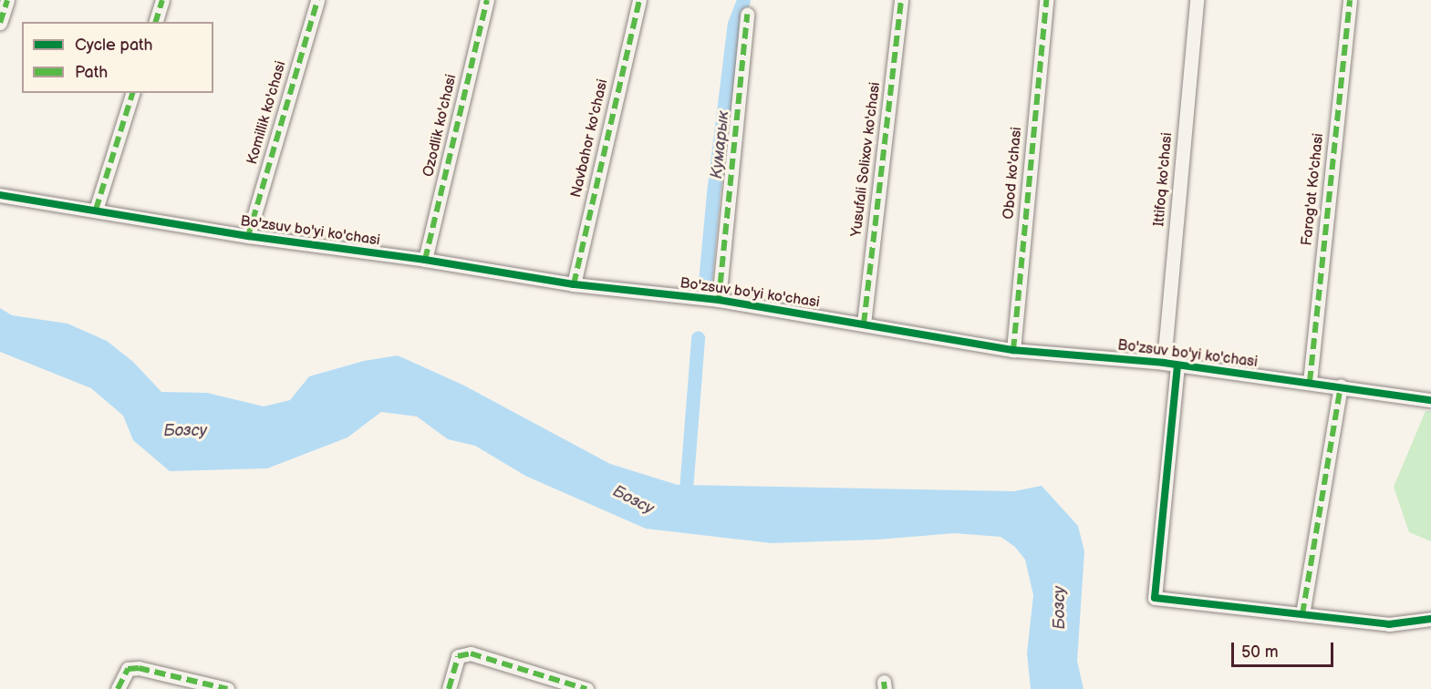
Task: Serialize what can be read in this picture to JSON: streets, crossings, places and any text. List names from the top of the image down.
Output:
{
  "streets": {
    "street": [
      "Komillik ko'chasi",
      "Ozodlik ko'chasi",
      "Navbahor ko'chasi",
      "Yusufali Solixov ko'chasi",
      "Obod ko'chasi",
      "Ittifoq ko'chasi",
      "Farog'at Ko'chasi",
      "Bo'zsuv bo'yi ko'chasi"
    ]
  },
  "crossings": [
    ["Komillik ko'chasi", "Bo'zsuv bo'yi ko'chasi"],
    ["Ozodlik ko'chasi", "Bo'zsuv bo'yi ko'chasi"],
    ["Navbahor ko'chasi", "Bo'zsuv bo'yi ko'chasi"],
    ["Yusufali Solixov ko'chasi", "Bo'zsuv bo'yi ko'chasi"],
    ["Obod ko'chasi", "Bo'zsuv bo'yi ko'chasi"],
    ["Ittifoq ko'chasi", "Bo'zsuv bo'yi ko'chasi"],
    ["Farog'at Ko'chasi", "Bo'zsuv bo'yi ko'chasi"]
  ],
  "water": ["Кумарык", "Бозсу"],
  "legend": ["Cycle path", "Path"],
  "scale_bar": "50 m"
}
